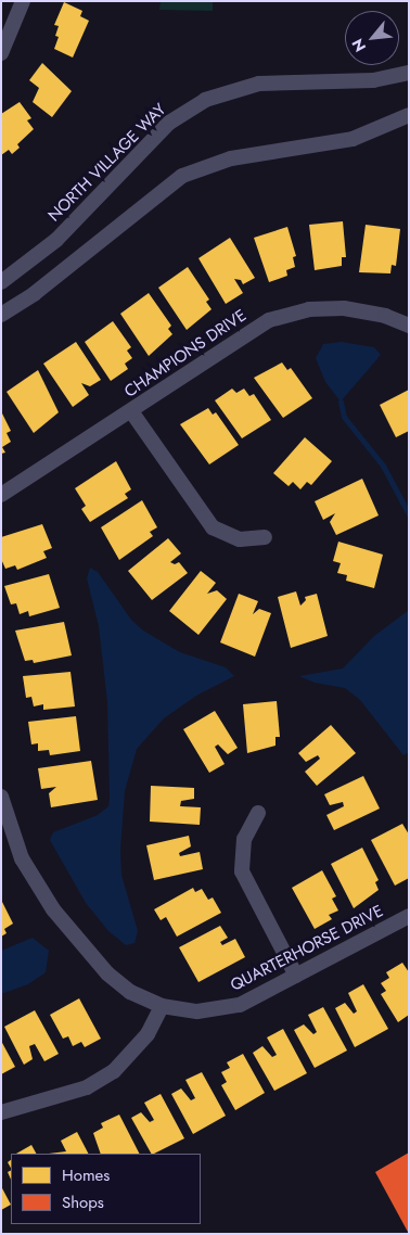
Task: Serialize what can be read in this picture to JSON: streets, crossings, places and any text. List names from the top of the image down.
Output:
{
  "streets": {
    "street": ["NORTH VILLAGE WAY", "CHAMPIONS DRIVE", "QUARTERHORSE DRIVE"]
  },
  "legend": ["Homes", "Shops"],
  "north": "bottom left"
}
